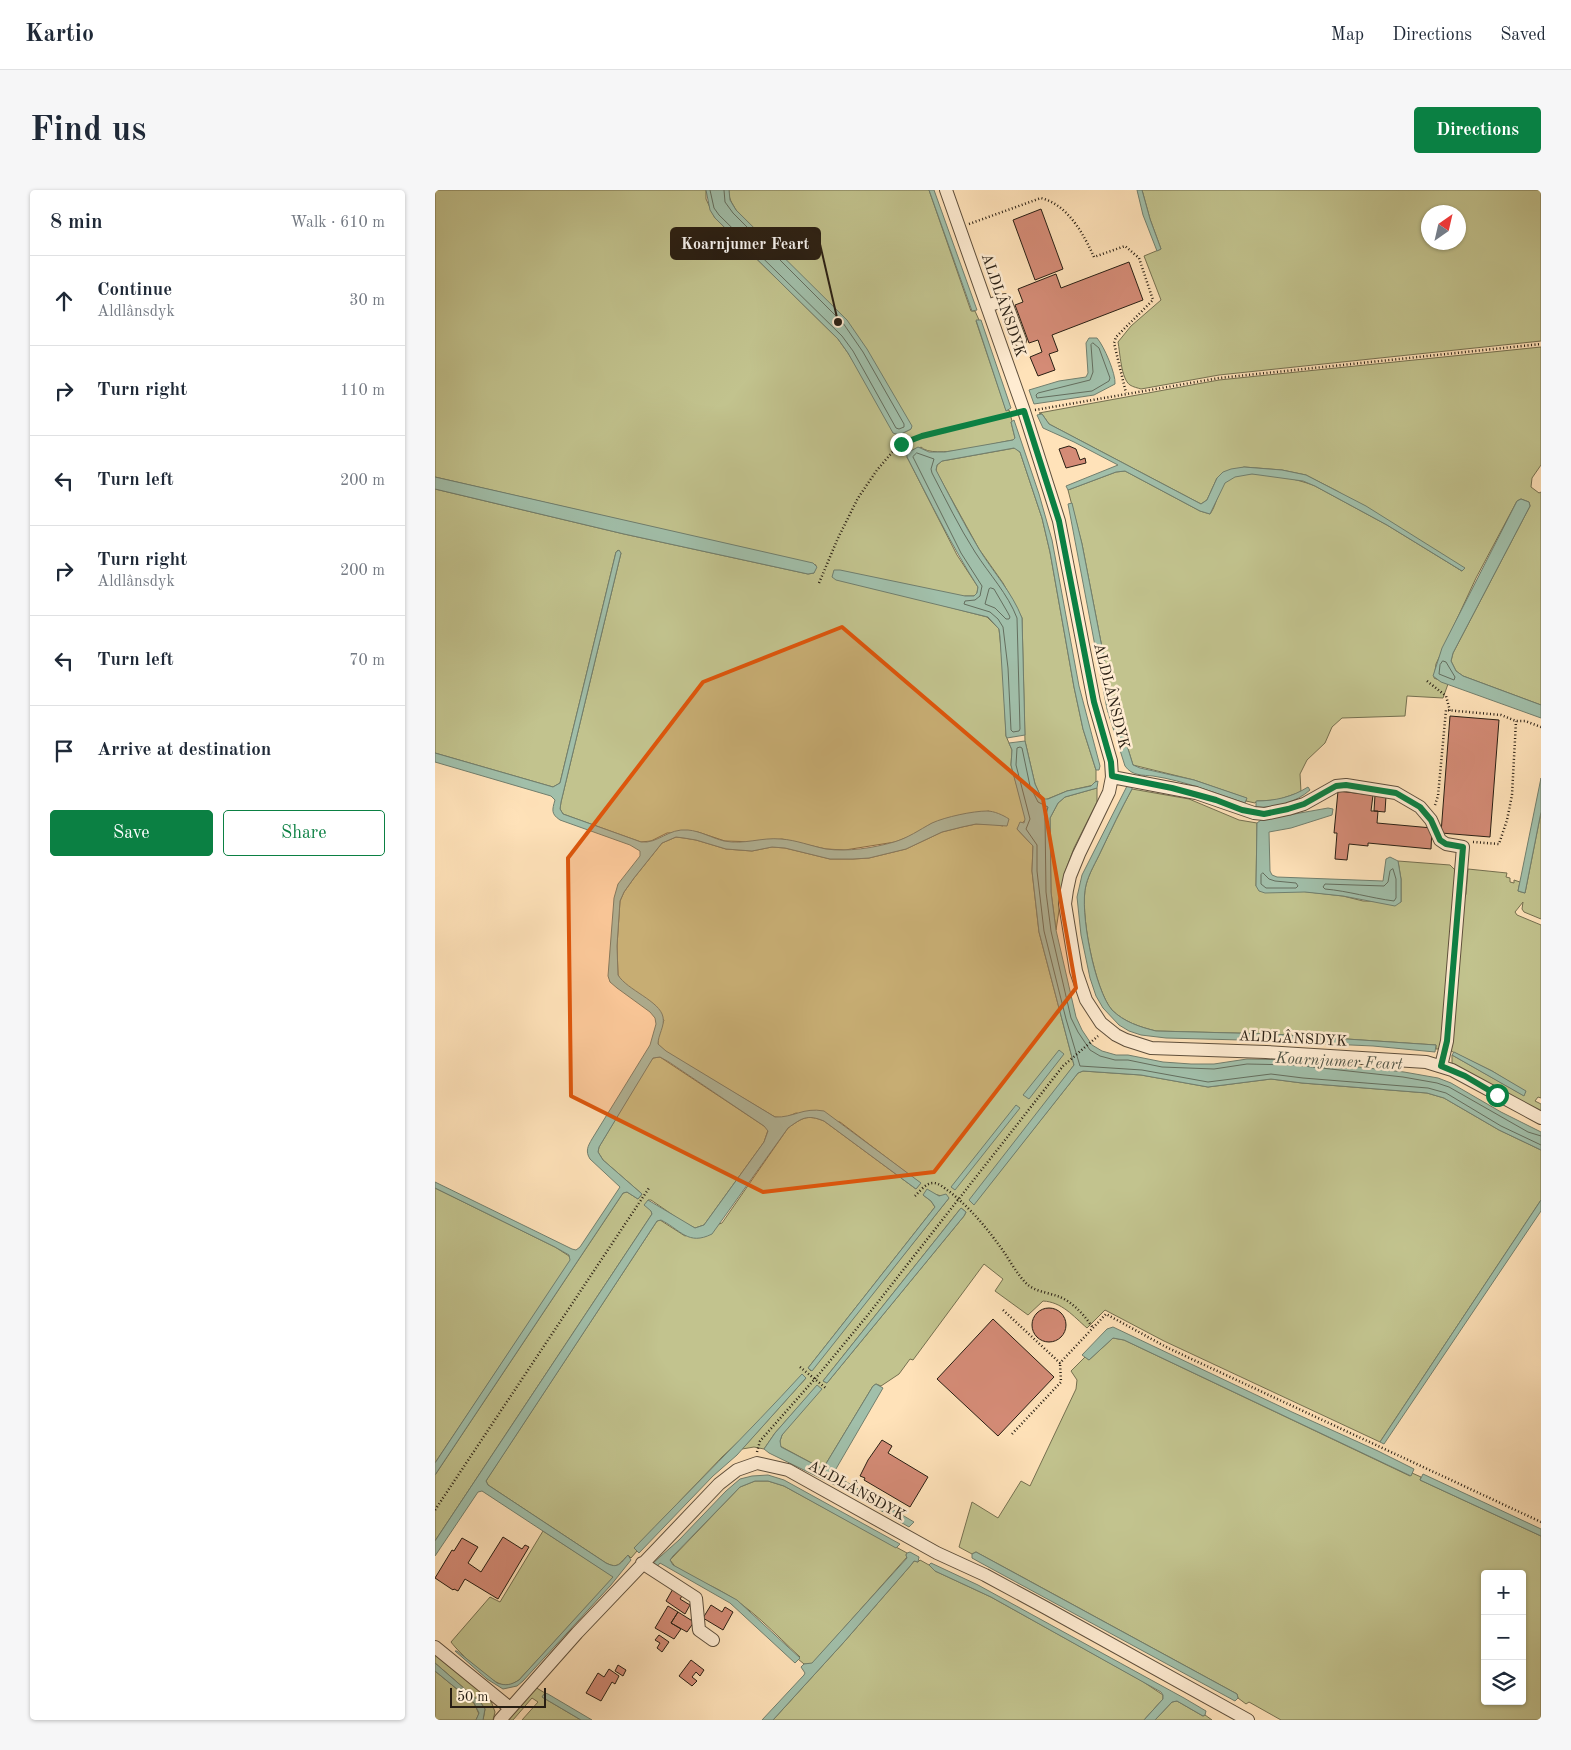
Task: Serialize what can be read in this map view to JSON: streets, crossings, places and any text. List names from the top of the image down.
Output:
{
  "streets": {
    "street": ["ALDLÂNSDYK"]
  },
  "water": ["Koarnjumer Feart"],
  "places": ["Koarnjumer Feart"],
  "scale_bar": "50 m",
  "north": "top right",
  "page": {
    "header": "Kartio",
    "nav": ["Map", "Directions", "Saved"],
    "buttons": [
      "Directions",
      ["Save", "Share"]
    ],
    "title": "Find us",
    "heading": ["8 min", "Walk · 610 m"],
    "list": [
      ["Continue", "Aldlânsdyk", "30 m"],
      ["Turn right", "110 m"],
      ["Turn left", "200 m"],
      ["Turn right", "Aldlânsdyk", "200 m"],
      ["Turn left", "70 m"],
      "Arrive at destination"
    ],
    "map_buttons": ["+", "−"],
    "scale": "50 m"
  }
}
